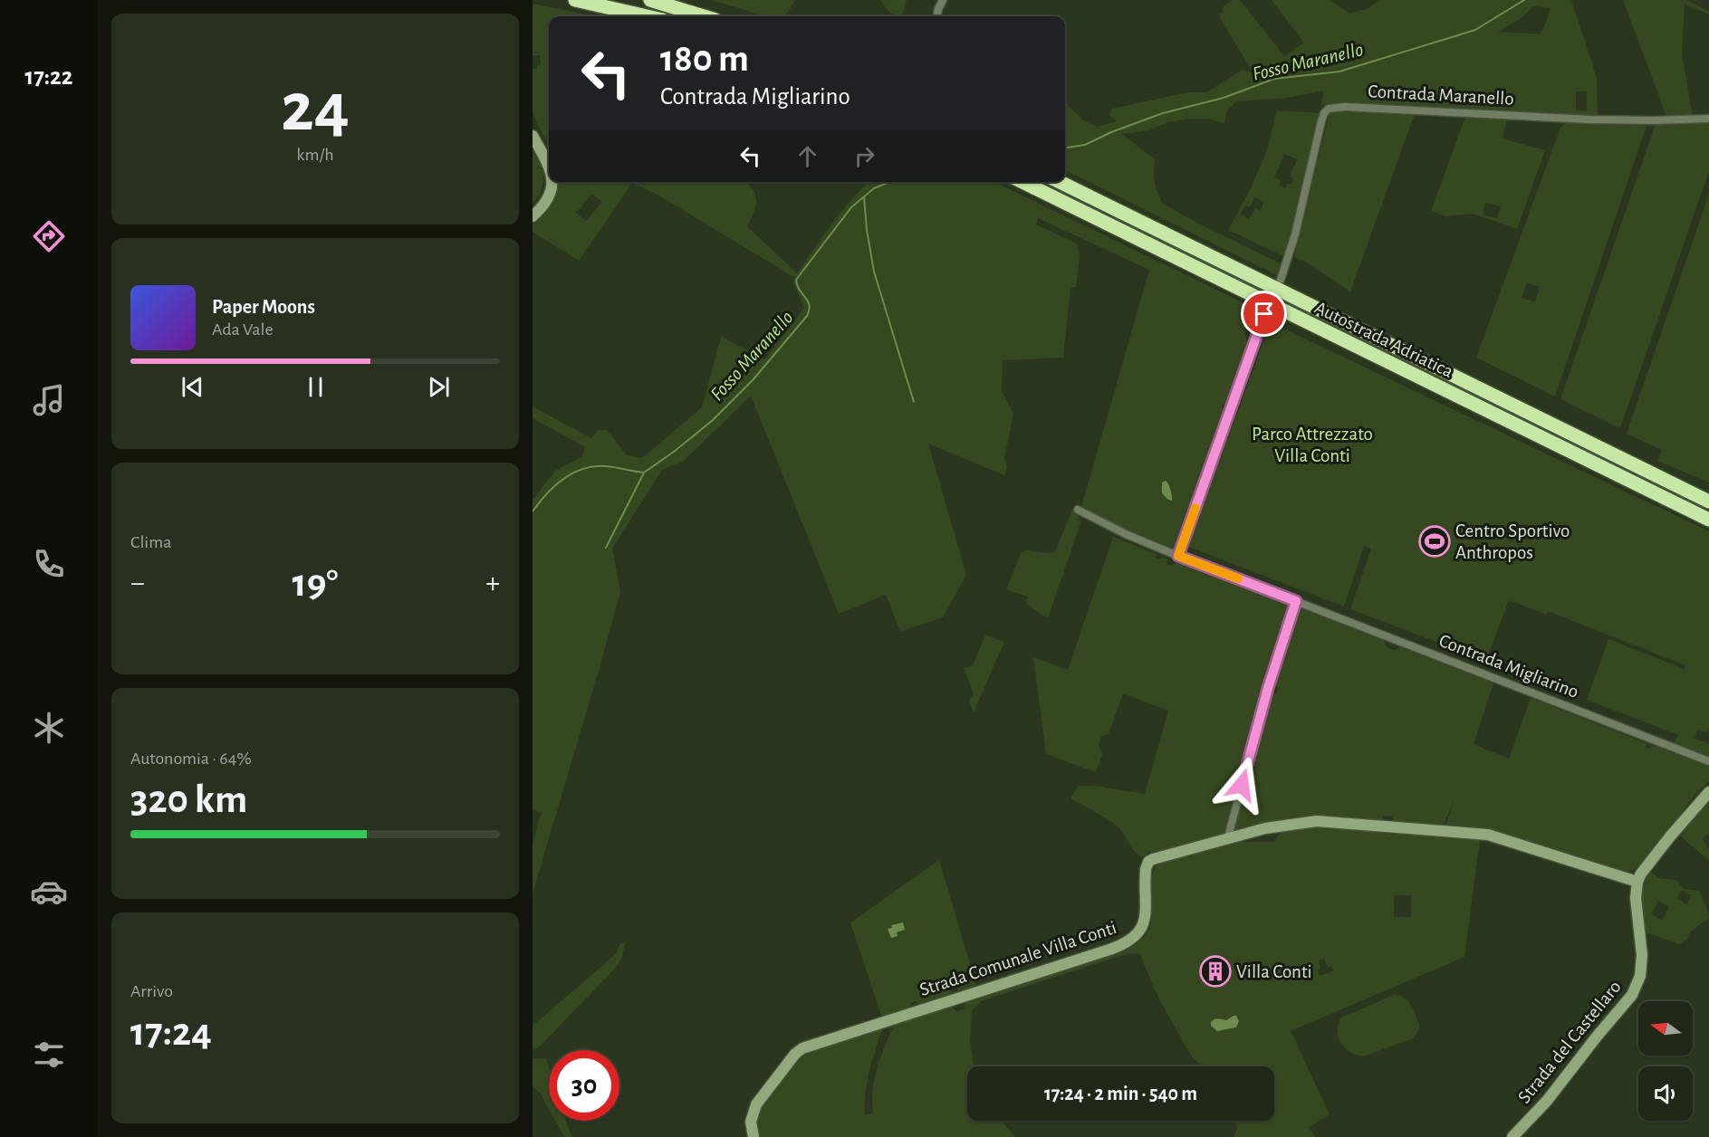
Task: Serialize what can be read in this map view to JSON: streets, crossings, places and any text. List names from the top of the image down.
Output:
{
  "streets": {
    "highway": ["Autostrada Adriatica"],
    "street": [
      "Contrada Maranello",
      "Contrada Migliarino",
      "Strada Comunale Villa Conti",
      "Strada del Castellaro"
    ]
  },
  "crossings": [
    ["Strada Comunale Villa Conti", "Strada del Castellaro"]
  ],
  "water": ["Fosso Maranello"],
  "parks": ["Parco Attrezzato Villa Conti"],
  "places": {
    "sports": ["Centro Sportivo Anthropos"],
    "building": ["Villa Conti"]
  },
  "north": "left",
  "page": {
    "tabs": "17:22",
    "tile": [
      ["24", "km/h"],
      "Clima",
      ["Autonomia · 64%", "320 km"],
      ["Arrivo", "17:24"]
    ],
    "turn": ["180 m", "Contrada Migliarino"],
    "song": ["Paper Moons", "Ada Vale"],
    "heat": ["−", "19°", "+"],
    "limit": "30",
    "trip": "17:24 · 2 min · 540 m"
  }
}
